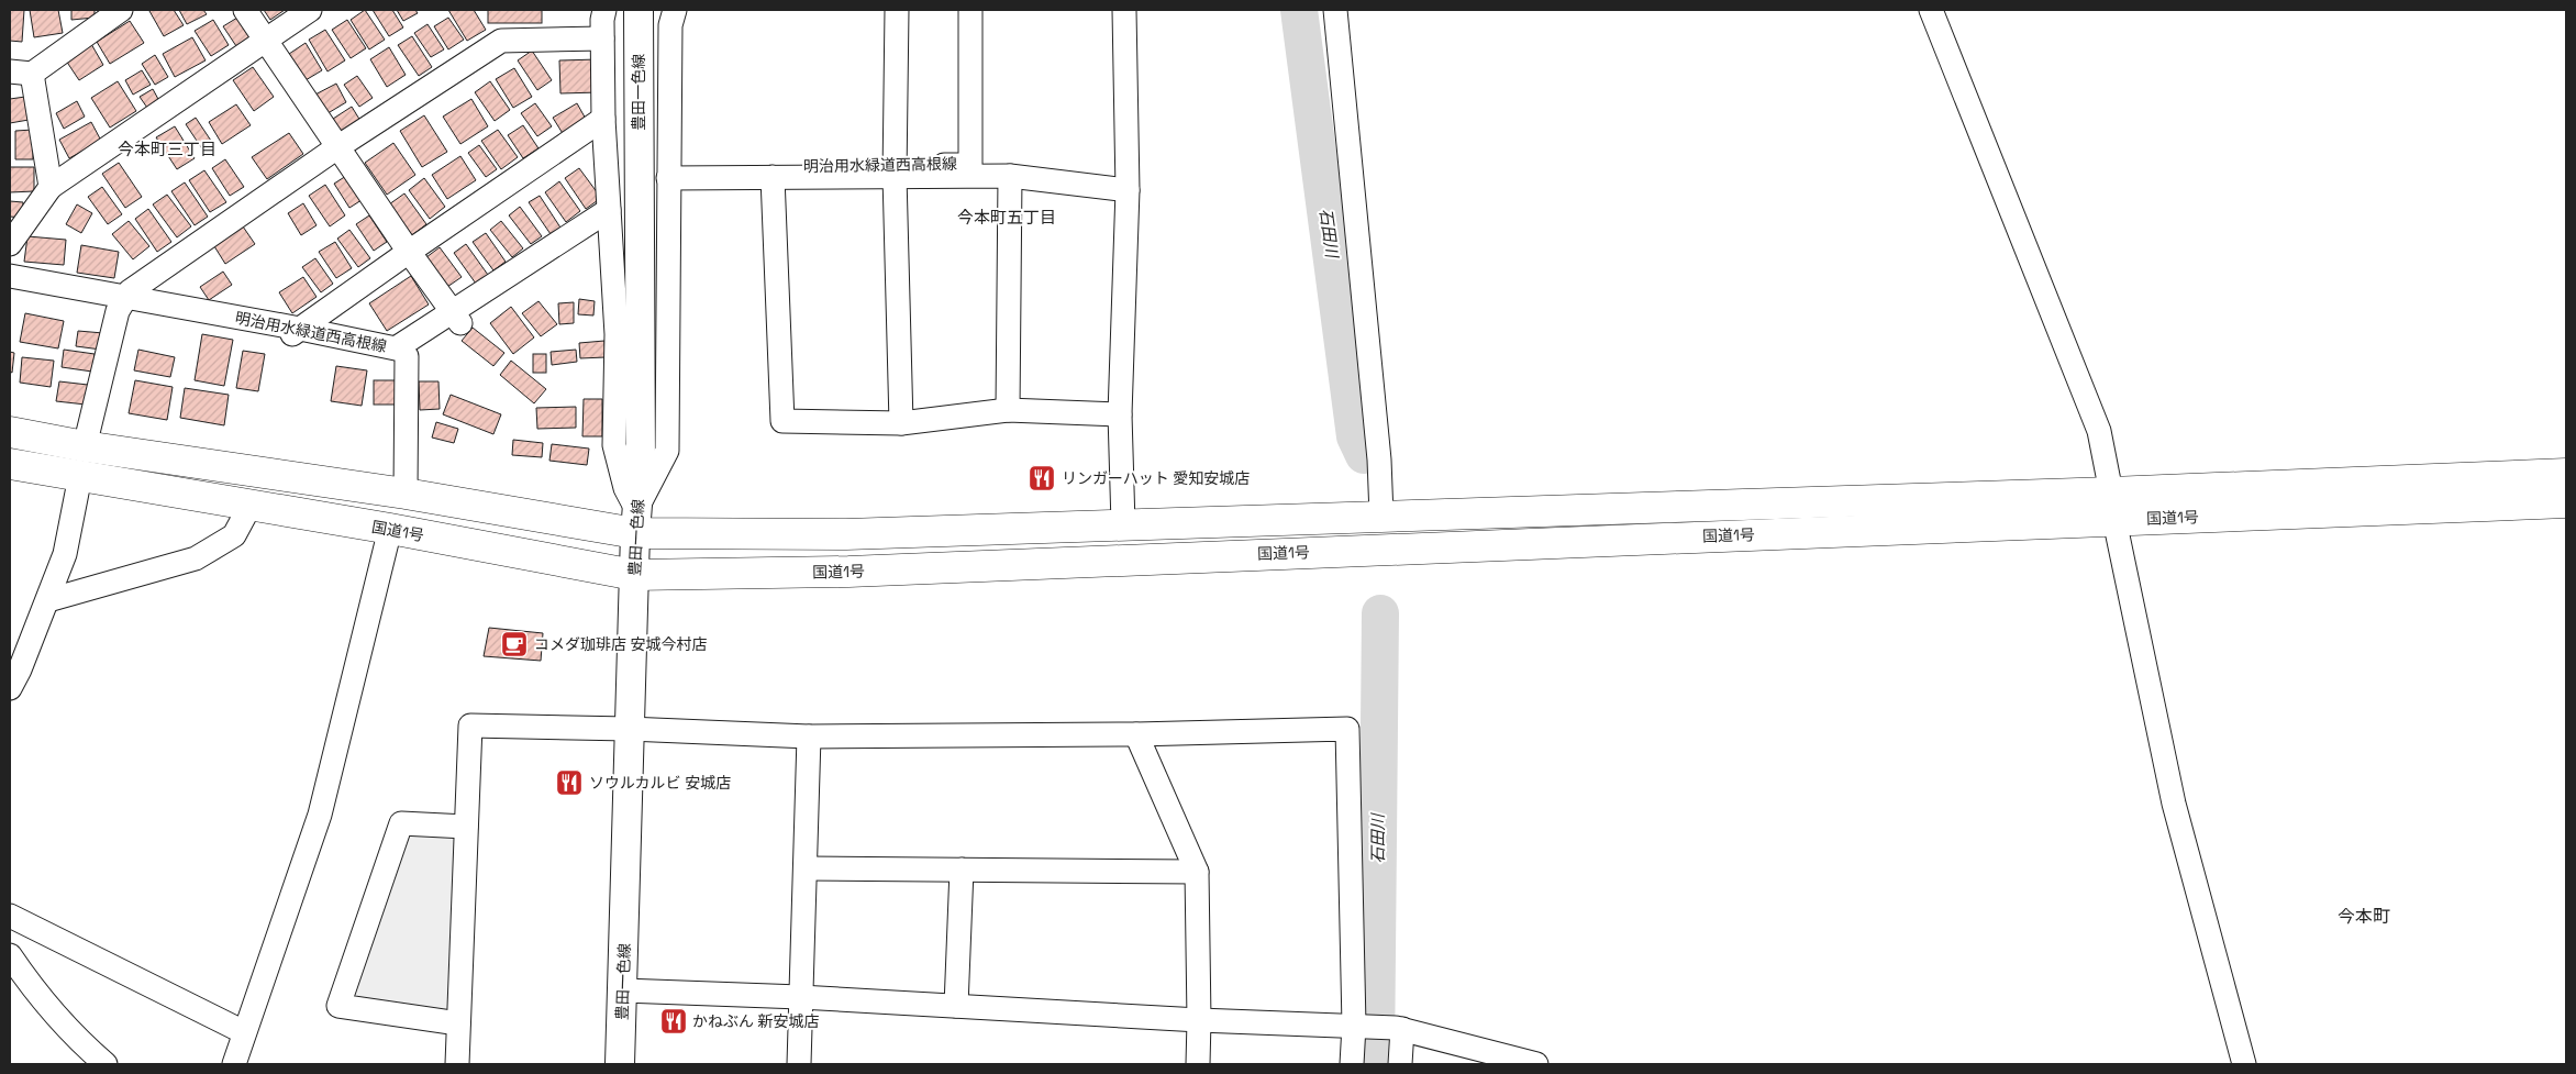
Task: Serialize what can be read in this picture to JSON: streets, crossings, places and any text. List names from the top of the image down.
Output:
{
  "streets": {
    "highway": ["国道1号"],
    "main road": ["豊田一色線"],
    "street": ["明治用水緑道西高根線"]
  },
  "crossings": [
    ["豊田一色線", "国道1号"]
  ],
  "districts": ["今本町三丁目", "今本町五丁目", "今本町"],
  "water": ["石田川"],
  "places": {
    "restaurant": ["リンガーハット 愛知安城店", "ソウルカルビ 安城店", "かねぶん 新安城店"],
    "cafe": ["コメダ珈琲店 安城今村店"]
  }
}
